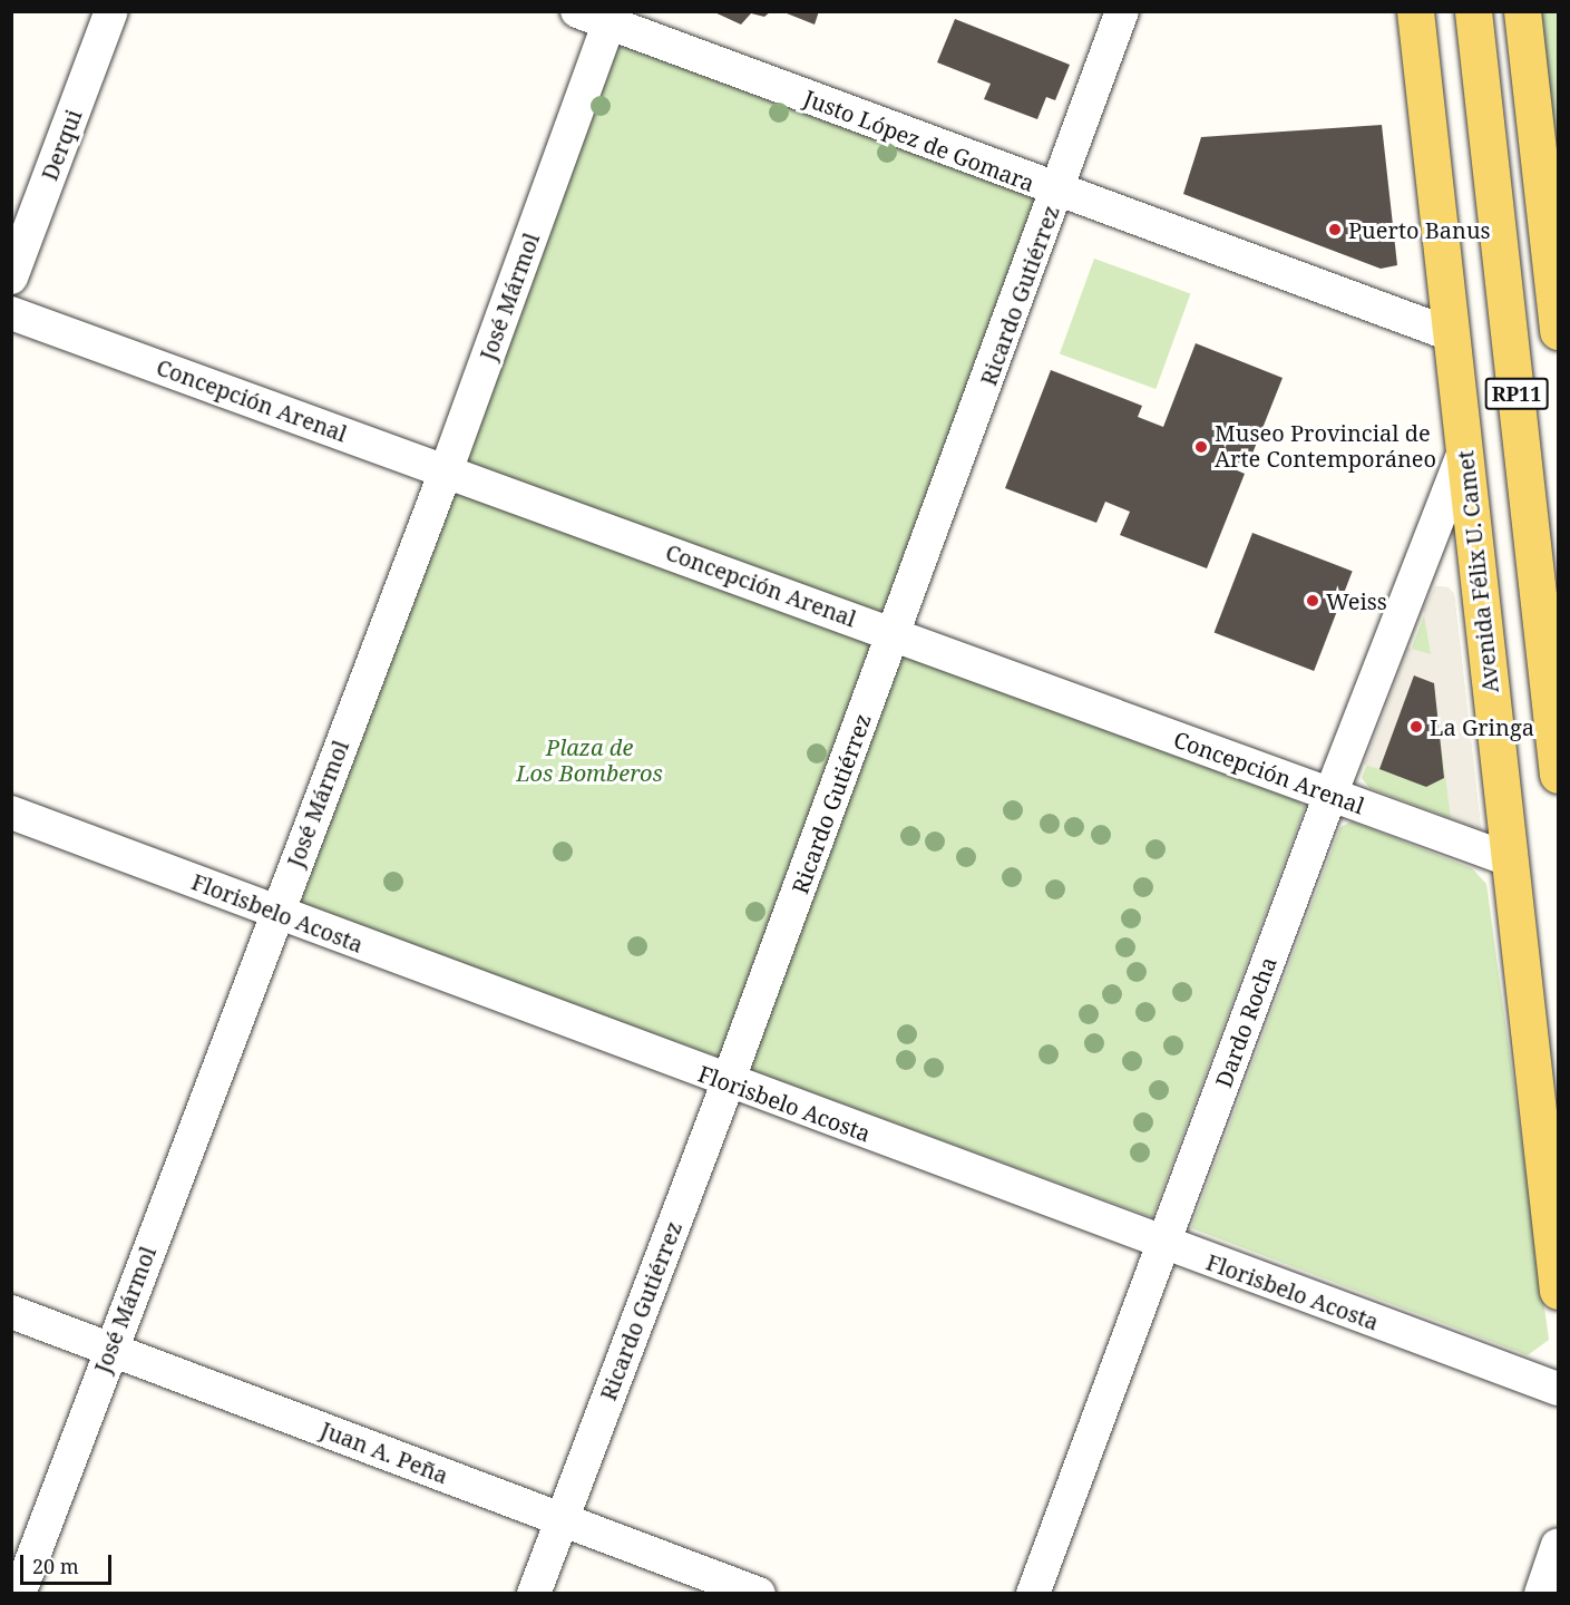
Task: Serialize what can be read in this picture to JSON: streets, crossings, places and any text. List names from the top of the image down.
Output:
{
  "streets": {
    "main road": ["RP11", "Avenida Félix U. Camet"],
    "street": [
      "Justo López de Gomara",
      "Derqui",
      "Ricardo Gutiérrez",
      "José Mármol",
      "Concepción Arenal",
      "Florisbelo Acosta",
      "Dardo Rocha",
      "Juan A. Peña"
    ]
  },
  "crossings": [
    ["Justo López de Gomara", "Ricardo Gutiérrez"],
    ["Justo López de Gomara", "José Mármol"],
    ["Justo López de Gomara", "Avenida Félix U. Camet"],
    ["Ricardo Gutiérrez", "Concepción Arenal"],
    ["Ricardo Gutiérrez", "Florisbelo Acosta"],
    ["Ricardo Gutiérrez", "Juan A. Peña"],
    ["José Mármol", "Concepción Arenal"],
    ["José Mármol", "Florisbelo Acosta"],
    ["José Mármol", "Juan A. Peña"],
    ["Concepción Arenal", "Avenida Félix U. Camet"],
    ["Concepción Arenal", "Dardo Rocha"],
    ["Avenida Félix U. Camet", "Dardo Rocha"],
    ["Florisbelo Acosta", "Dardo Rocha"]
  ],
  "parks": ["Plaza de Los Bomberos"],
  "places": [
    "Puerto Banus",
    "Museo Provincial de Arte Contemporáneo",
    "Weiss",
    "La Gringa"
  ],
  "scale_bar": "20 m"
}
